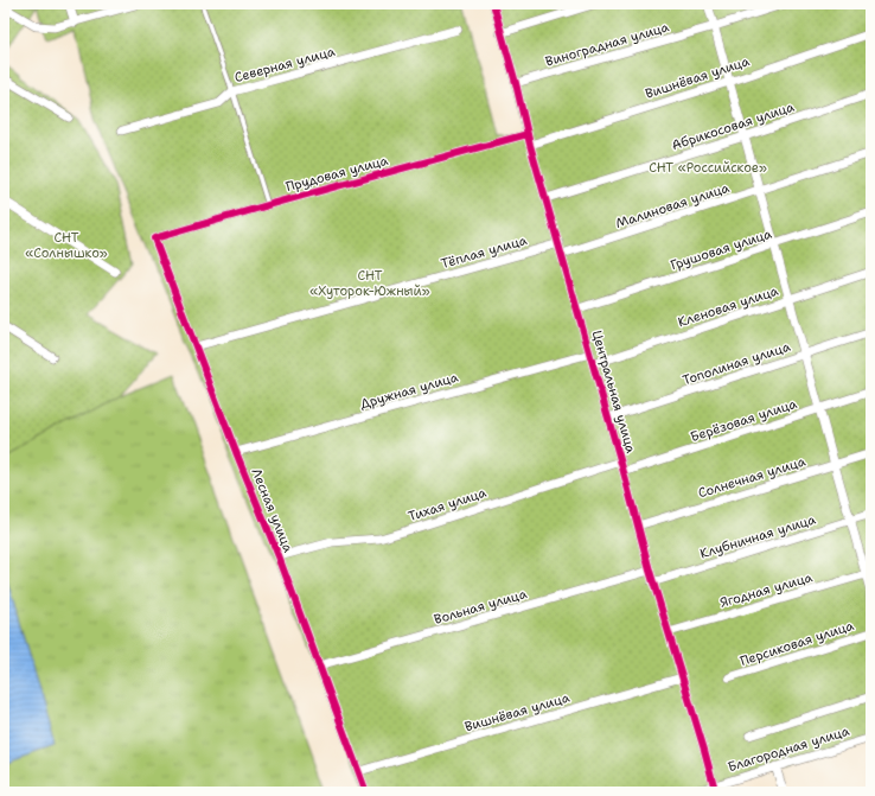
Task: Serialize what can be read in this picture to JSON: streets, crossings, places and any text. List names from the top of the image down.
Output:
{
  "streets": {
    "street": [
      "Виноградная улица",
      "Северная улица",
      "Вишнёвая улица",
      "Абрикосовая улица",
      "Прудовая улица",
      "Малиновая улица",
      "Грушовая улица",
      "Тёплая улица",
      "Кленовая улица",
      "Тополиная улица",
      "Дружная улица",
      "Центральная улица",
      "Берёзовая улица",
      "Солнечная улица",
      "Тихая улица",
      "Лесная улица",
      "Клубничная улица",
      "Ягодная улица",
      "Вольная улица",
      "Персиковая улица",
      "Благородная улица"
    ]
  },
  "crossings": [
    ["Виноградная улица", "Центральная улица"],
    ["Вишнёвая улица", "Центральная улица"],
    ["Вишнёвая улица", "Лесная улица"],
    ["Абрикосовая улица", "Центральная улица"],
    ["Прудовая улица", "Центральная улица"],
    ["Прудовая улица", "Лесная улица"],
    ["Малиновая улица", "Центральная улица"],
    ["Грушовая улица", "Центральная улица"],
    ["Тёплая улица", "Центральная улица"],
    ["Тёплая улица", "Лесная улица"],
    ["Кленовая улица", "Центральная улица"],
    ["Тополиная улица", "Центральная улица"],
    ["Дружная улица", "Центральная улица"],
    ["Дружная улица", "Лесная улица"],
    ["Центральная улица", "Берёзовая улица"],
    ["Центральная улица", "Солнечная улица"],
    ["Центральная улица", "Тихая улица"],
    ["Центральная улица", "Клубничная улица"],
    ["Центральная улица", "Ягодная улица"],
    ["Центральная улица", "Вольная улица"],
    ["Центральная улица", "Благородная улица"],
    ["Тихая улица", "Лесная улица"],
    ["Лесная улица", "Вольная улица"]
  ],
  "parks": ["СНТ «Российское»", "СНТ «Солнышко»", "СНТ «Хуторок-Южный»"]
}
